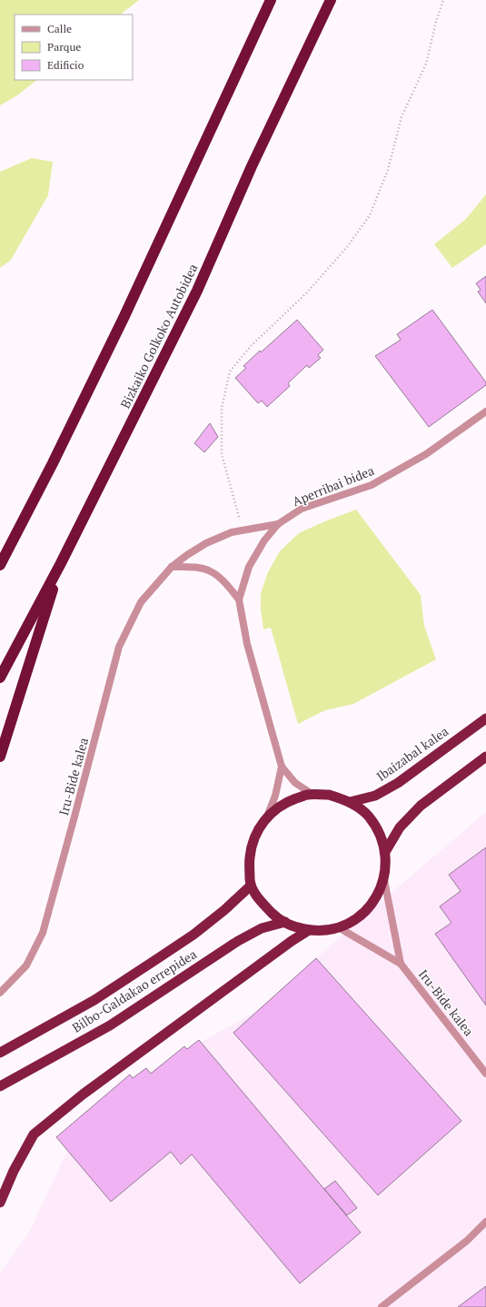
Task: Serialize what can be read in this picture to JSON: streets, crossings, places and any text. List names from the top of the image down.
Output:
{
  "streets": {
    "highway": ["Bizkaiko Golkoko Autobidea", "Ibaizabal kalea", "Bilbo-Galdakao errepidea"],
    "street": ["Aperribai bidea", "Iru-Bide kalea"]
  },
  "crossings": [
    ["Aperribai bidea", "Iru-Bide kalea"]
  ],
  "legend": ["Calle", "Parque", "Edificio"]
}
